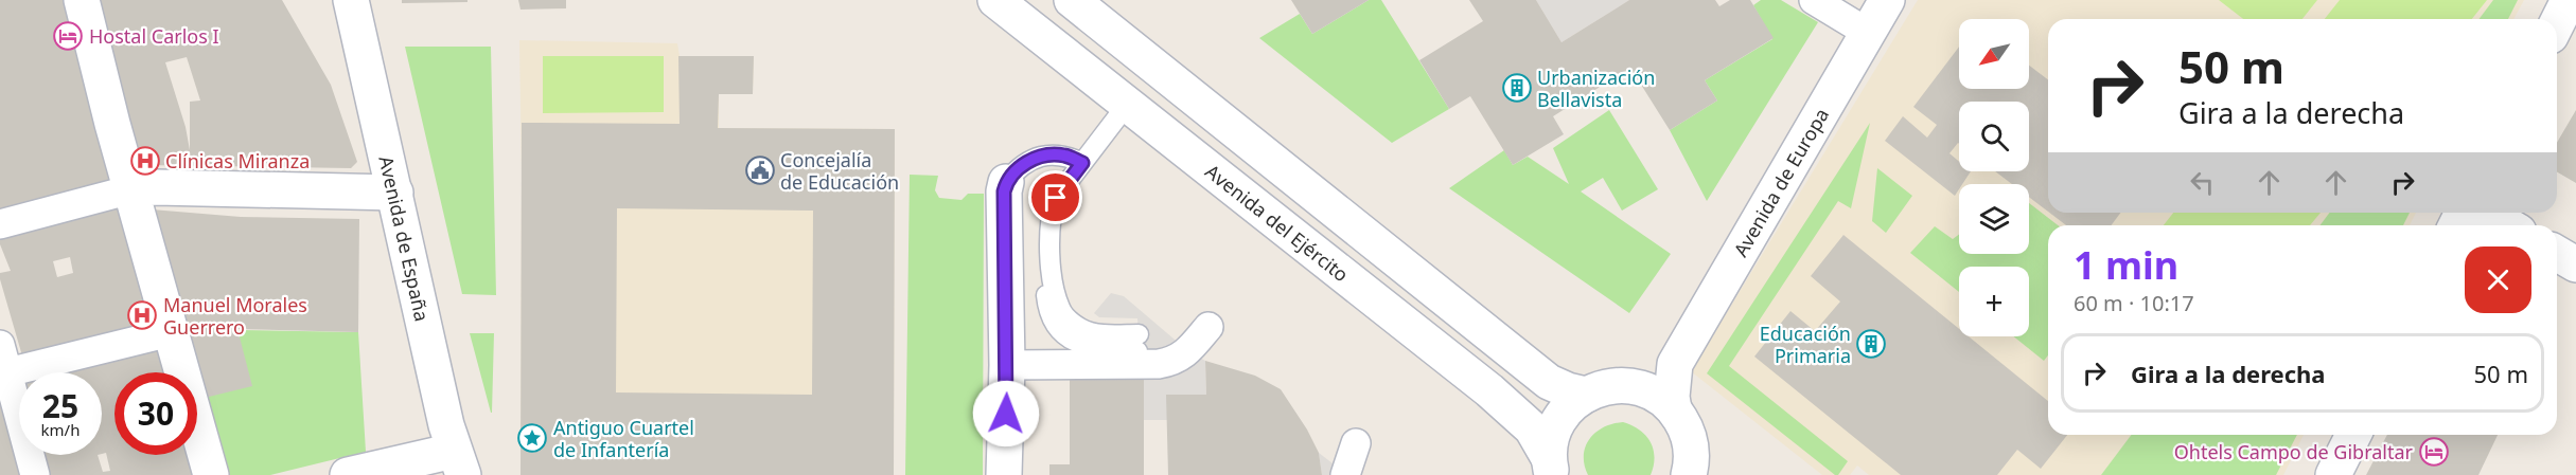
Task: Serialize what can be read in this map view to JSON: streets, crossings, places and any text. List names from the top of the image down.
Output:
{
  "streets": {
    "main road": ["Avenida de Europa", "Avenida del Ejército", "Avenida de España"]
  },
  "places": {
    "hotel": ["Hostal Carlos I", "Ohtels Campo de Gibraltar"],
    "building": ["Urbanización Bellavista", "Educación Primaria"],
    "hospital": ["Clínicas Miranza", "Manuel Morales Guerrero"],
    "public building": ["Concejalía de Educación"],
    "place": ["Antiguo Cuartel de Infantería"]
  },
  "north": "bottom left",
  "page": {
    "map_buttons": "+",
    "turn": ["50 m", "Gira a la derecha"],
    "heading": ["1 min", "60 m · 10:17"],
    "list": [
      {
        "name": "Gira a la derecha",
        "value": "50 m"
      }
    ],
    "speed": "25 km/h",
    "limit": "30"
  }
}
